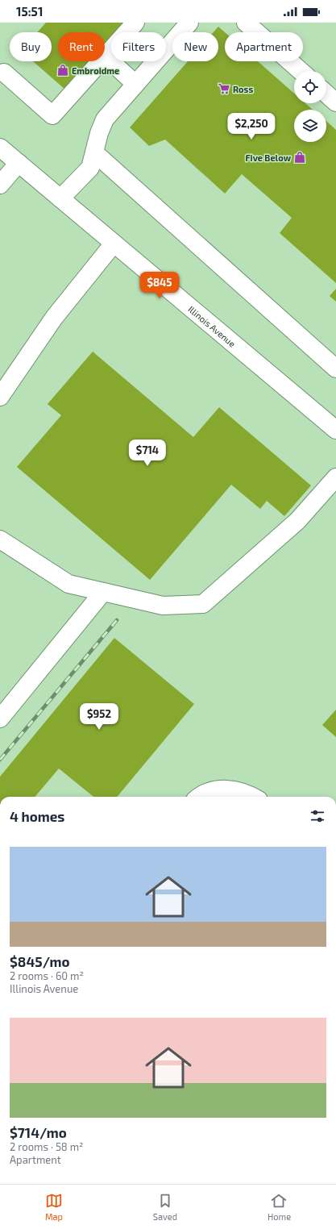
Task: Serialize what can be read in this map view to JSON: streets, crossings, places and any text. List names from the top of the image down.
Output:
{
  "streets": {
    "street": ["Illinois Avenue"]
  },
  "places": {
    "shop": ["Embroidme", "Five Below"],
    "supermarket": ["Ross"]
  },
  "page": {
    "status": "15:51",
    "chip": [
      "Buy",
      "Rent",
      "Filters",
      "New",
      "Apartment"
    ],
    "price": [
      "$2,250",
      "$845",
      "$714",
      "$952"
    ],
    "heading": "4 homes",
    "list": [
      {
        "name": "$845/mo",
        "note": "2 rooms · 60 m² · Illinois Avenue"
      },
      {
        "name": "$714/mo",
        "note": "2 rooms · 58 m² · Apartment"
      }
    ],
    "tabs": ["Map", "Saved", "Home"]
  }
}
